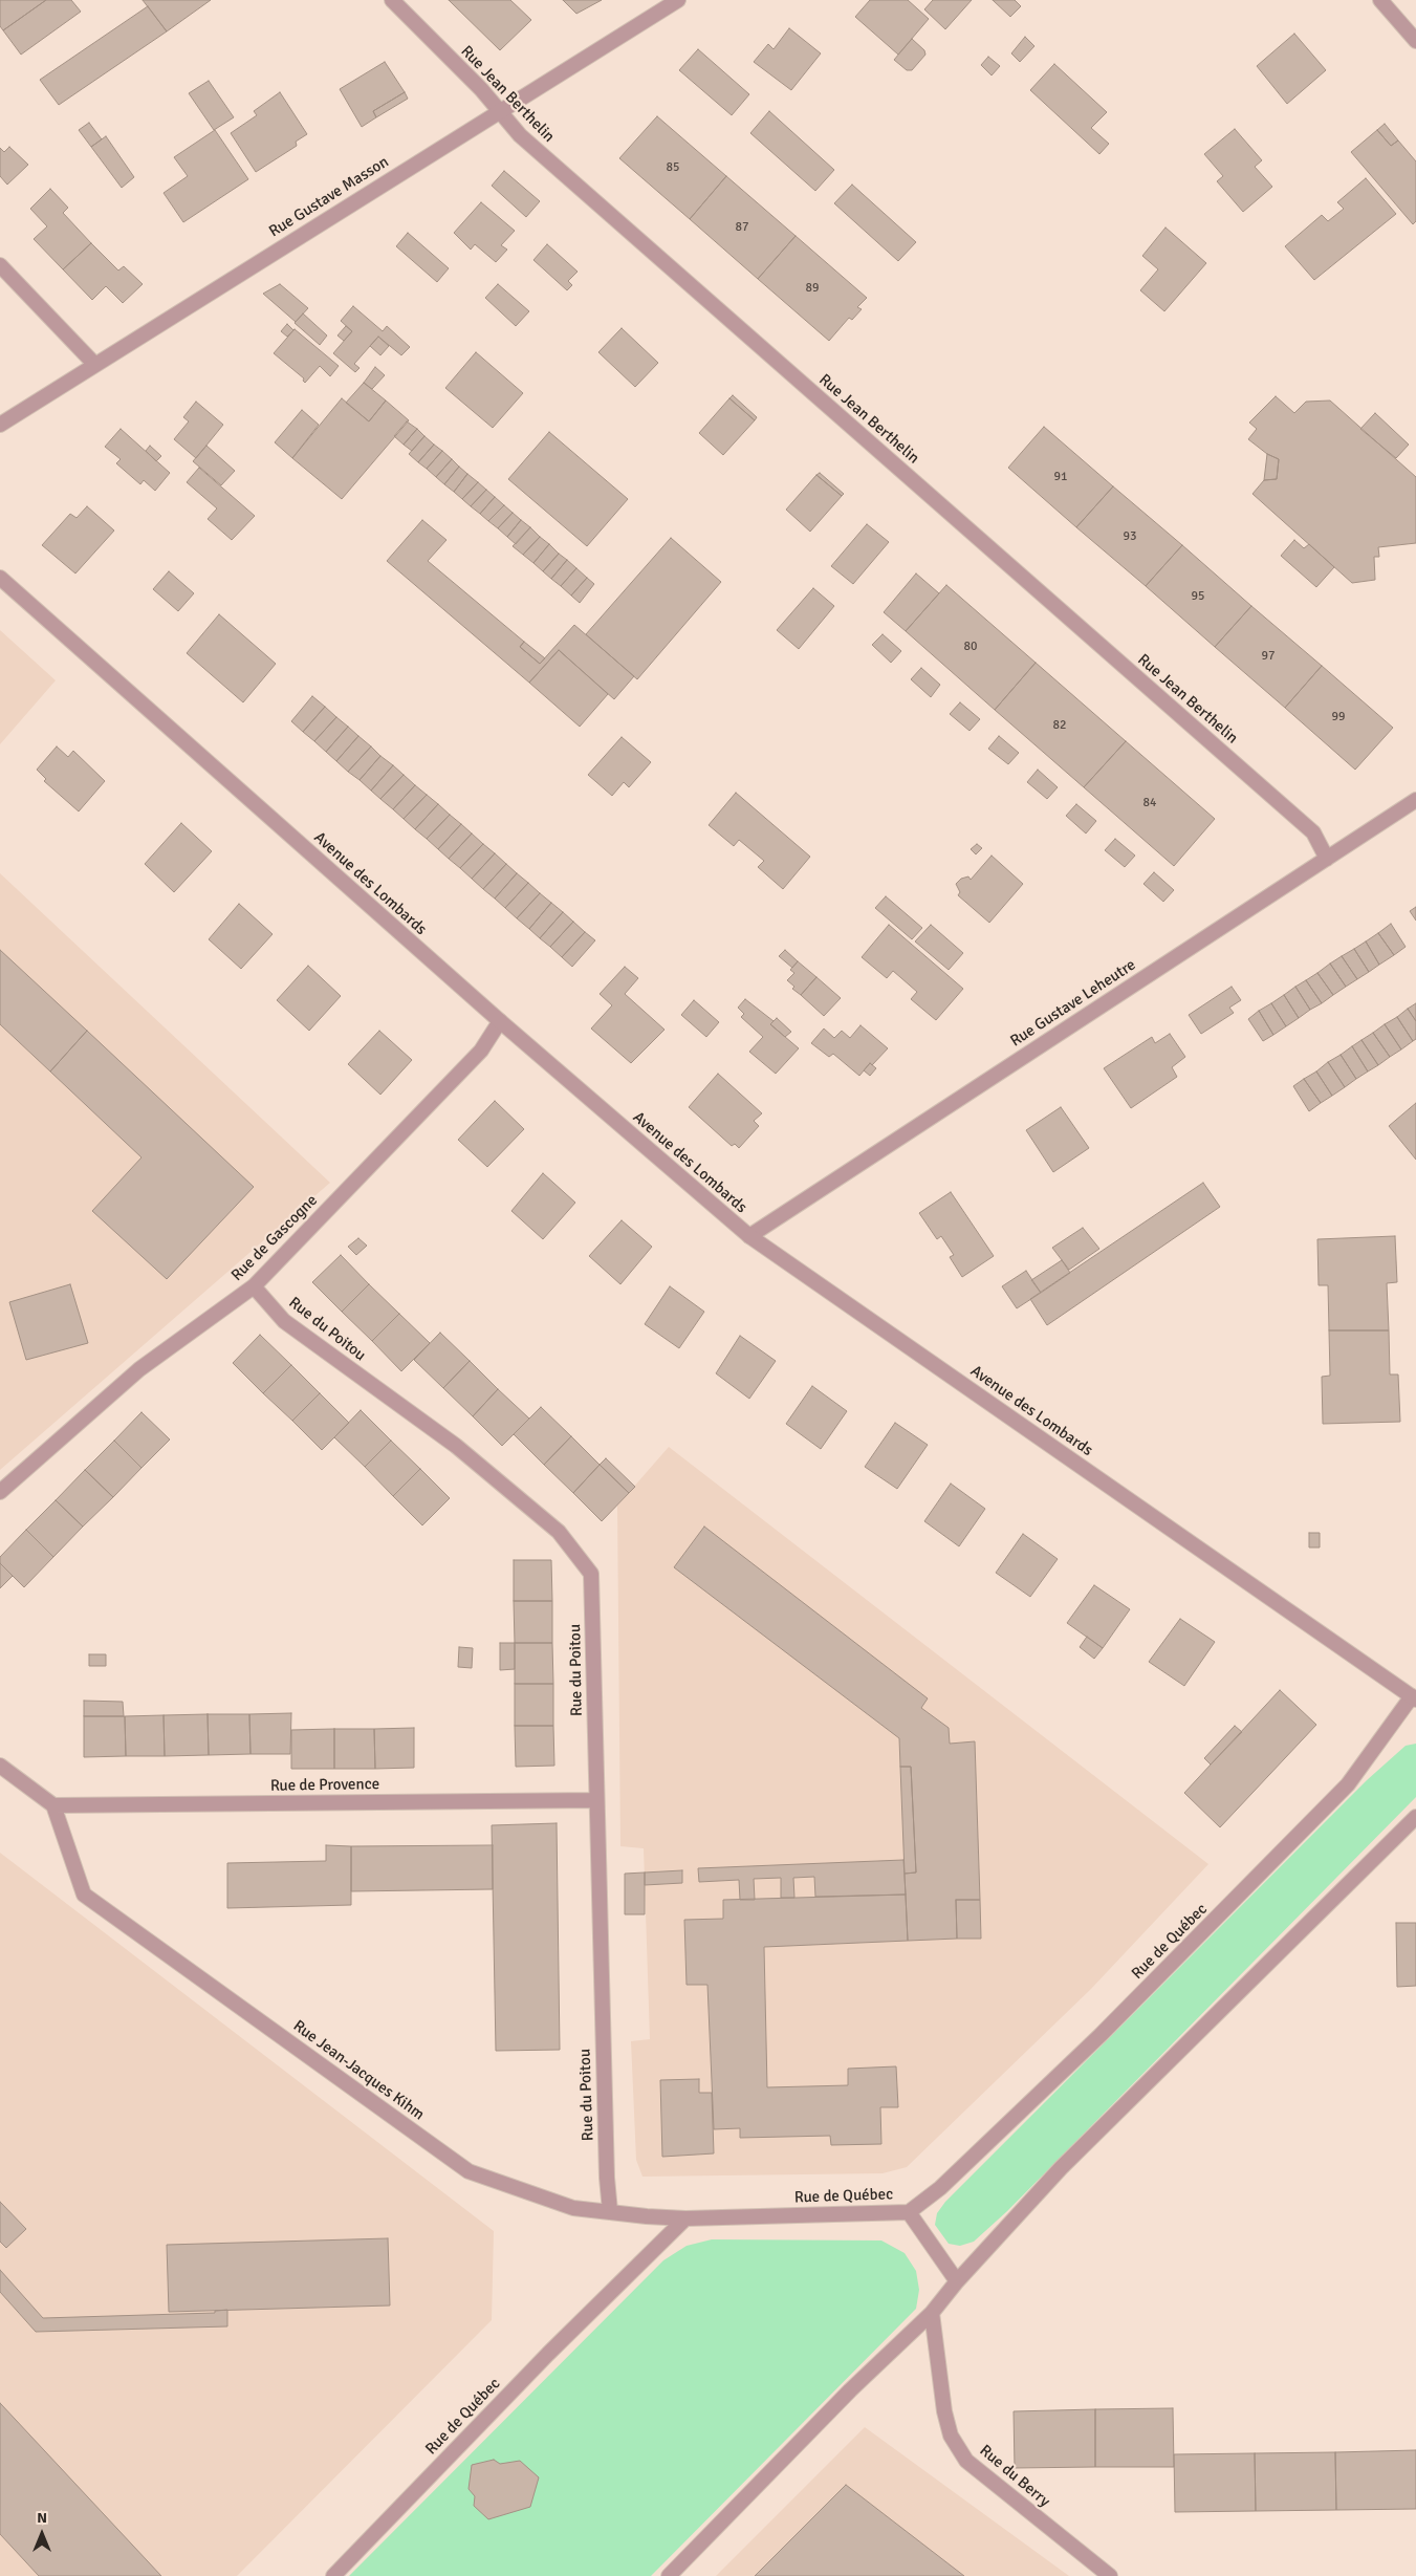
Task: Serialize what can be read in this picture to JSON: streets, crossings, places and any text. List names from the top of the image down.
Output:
{
  "streets": {
    "street": [
      "Rue Jean Berthelin",
      "Rue Gustave Masson",
      "Avenue des Lombards",
      "Rue Gustave Leheutre",
      "Rue de Gascogne",
      "Rue du Poitou",
      "Rue de Provence",
      "Rue de Québec",
      "Rue Jean-Jacques Kihm",
      "Rue du Berry"
    ]
  },
  "crossings": [
    ["Rue Jean Berthelin", "Rue Gustave Masson"],
    ["Rue Jean Berthelin", "Rue Gustave Leheutre"],
    ["Avenue des Lombards", "Rue Gustave Leheutre"],
    ["Avenue des Lombards", "Rue de Gascogne"],
    ["Avenue des Lombards", "Rue de Québec"],
    ["Rue de Gascogne", "Rue du Poitou"],
    ["Rue du Poitou", "Rue de Provence"],
    ["Rue du Poitou", "Rue Jean-Jacques Kihm"],
    ["Rue de Provence", "Rue Jean-Jacques Kihm"],
    ["Rue de Québec", "Rue Jean-Jacques Kihm"]
  ],
  "house_numbers": [
    "85",
    "87",
    "89",
    "91",
    "93",
    "95",
    "80",
    "97",
    "99",
    "82",
    "84"
  ],
  "north": "top"
}
